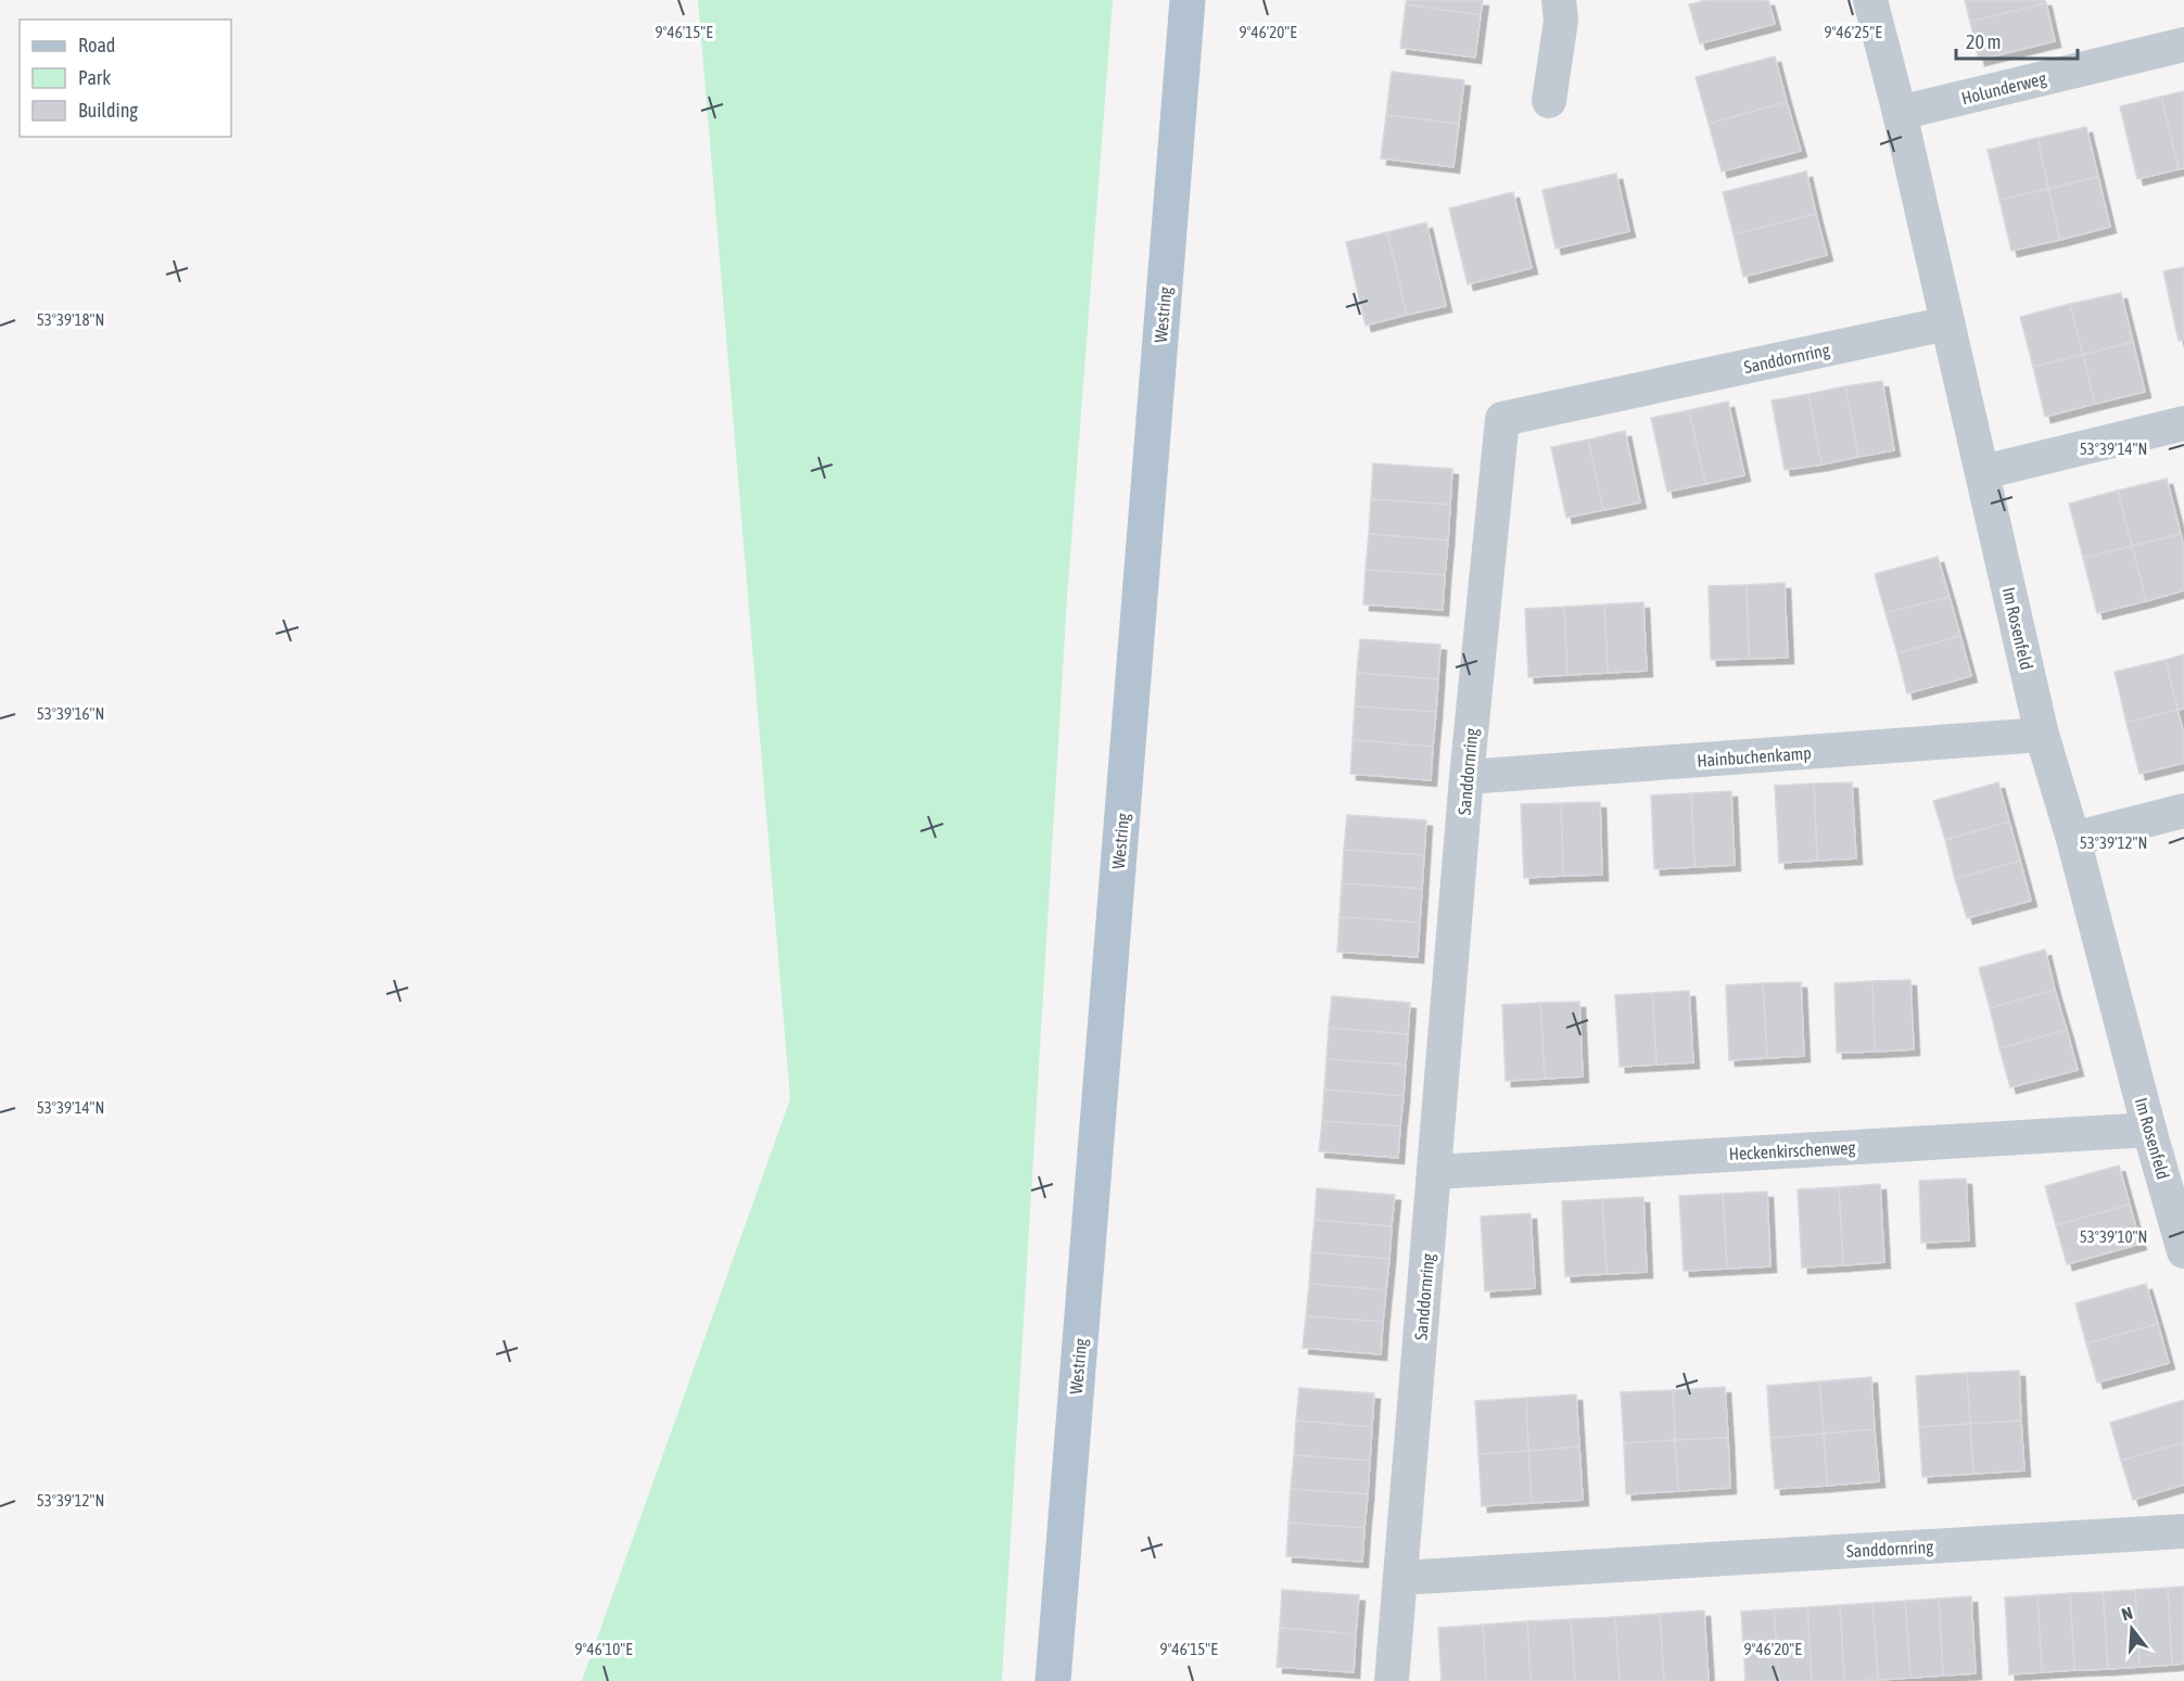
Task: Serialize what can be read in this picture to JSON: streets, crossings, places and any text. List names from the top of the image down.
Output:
{
  "streets": {
    "main road": ["Westring"],
    "street": [
      "Holunderweg",
      "Sanddornring",
      "Im Rosenfeld",
      "Hainbuchenkamp",
      "Heckenkirschenweg"
    ]
  },
  "crossings": [
    ["Holunderweg", "Im Rosenfeld"],
    ["Sanddornring", "Im Rosenfeld"],
    ["Sanddornring", "Hainbuchenkamp"],
    ["Sanddornring", "Heckenkirschenweg"],
    ["Im Rosenfeld", "Hainbuchenkamp"],
    ["Im Rosenfeld", "Heckenkirschenweg"]
  ],
  "legend": ["Road", "Park", "Building"],
  "scale_bar": "20 m",
  "north": "top",
  "coordinates": [
    "9°46'15\"E",
    "9°46'20\"E",
    "9°46'25\"E",
    "53°39'18\"N",
    "53°39'14\"N",
    "53°39'16\"N",
    "53°39'12\"N",
    "53°39'10\"N",
    "9°46'10\"E"
  ]
}
